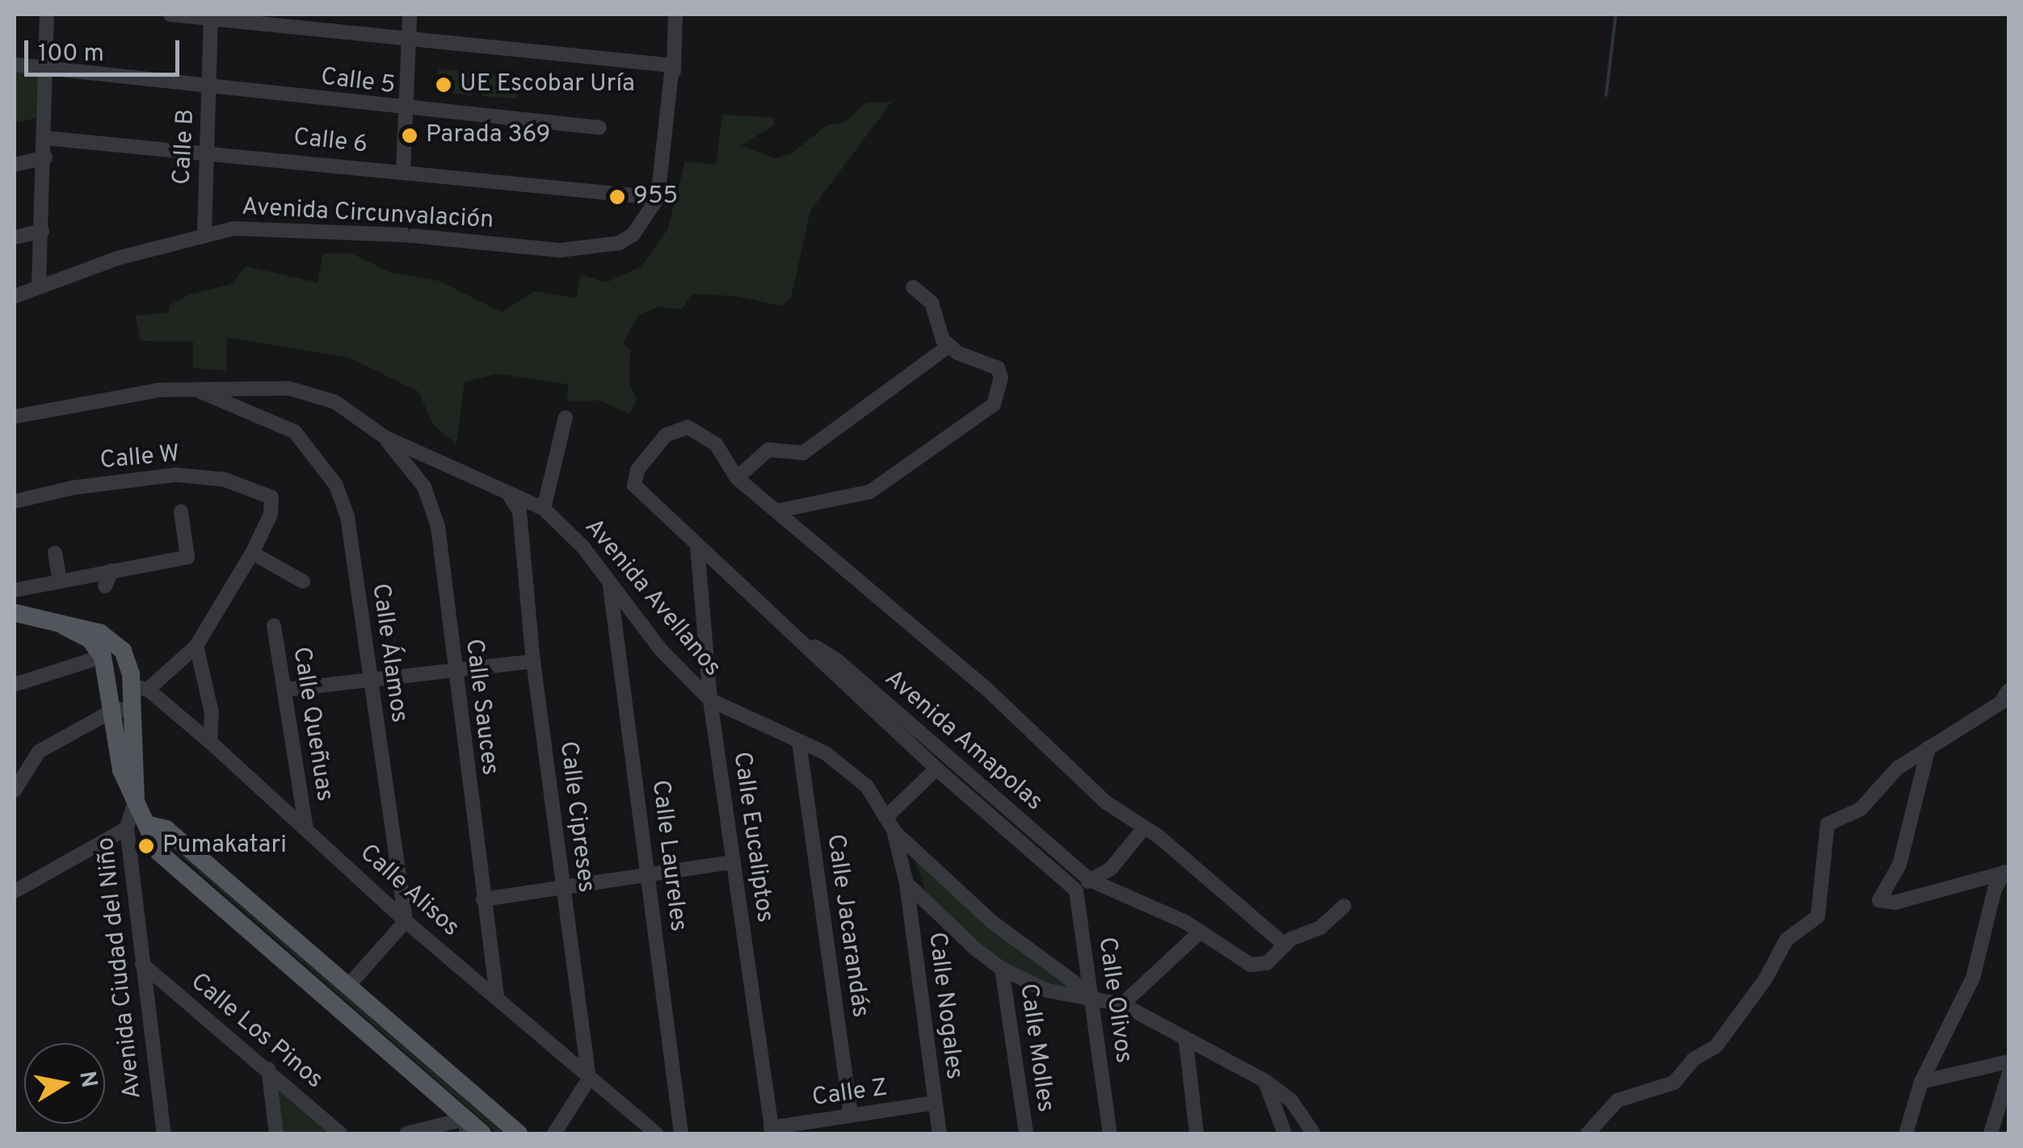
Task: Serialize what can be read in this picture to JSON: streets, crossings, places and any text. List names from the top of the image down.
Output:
{
  "streets": {
    "main road": ["Avenida Ciudad del Niño"],
    "street": [
      "Calle 5",
      "Calle 6",
      "Calle B",
      "Avenida Circunvalación",
      "Calle W",
      "Avenida Avellanos",
      "Calle Álamos",
      "Calle Sauces",
      "Calle Queñuas",
      "Avenida Amapolas",
      "Calle Cipreses",
      "Calle Eucaliptos",
      "Calle Laureles",
      "Calle Alisos",
      "Calle Jacarandás",
      "Calle Olivos",
      "Calle Nogales",
      "Calle Los Pinos",
      "Calle Molles",
      "Calle Z"
    ]
  },
  "crossings": [
    ["Calle 5", "Calle B"],
    ["Calle 6", "Calle B"],
    ["Calle 6", "Avenida Circunvalación"],
    ["Calle B", "Avenida Circunvalación"],
    ["Avenida Avellanos", "Calle Álamos"],
    ["Avenida Avellanos", "Calle Sauces"],
    ["Avenida Avellanos", "Calle Cipreses"],
    ["Avenida Avellanos", "Calle Eucaliptos"],
    ["Avenida Avellanos", "Calle Laureles"],
    ["Avenida Avellanos", "Calle Jacarandás"],
    ["Avenida Avellanos", "Calle Nogales"],
    ["Calle Álamos", "Calle Alisos"],
    ["Calle Sauces", "Calle Alisos"],
    ["Calle Queñuas", "Calle Alisos"],
    ["Avenida Amapolas", "Calle Eucaliptos"],
    ["Avenida Amapolas", "Calle Olivos"],
    ["Calle Cipreses", "Calle Alisos"],
    ["Calle Eucaliptos", "Calle Z"],
    ["Calle Alisos", "Avenida Ciudad del Niño"],
    ["Calle Jacarandás", "Calle Z"],
    ["Avenida Ciudad del Niño", "Calle Los Pinos"],
    ["Calle Nogales", "Calle Z"]
  ],
  "places": [
    "UE Escobar Uría",
    "Parada 369",
    "955",
    "Pumakatari"
  ],
  "scale_bar": "100 m",
  "north": "right"
}
